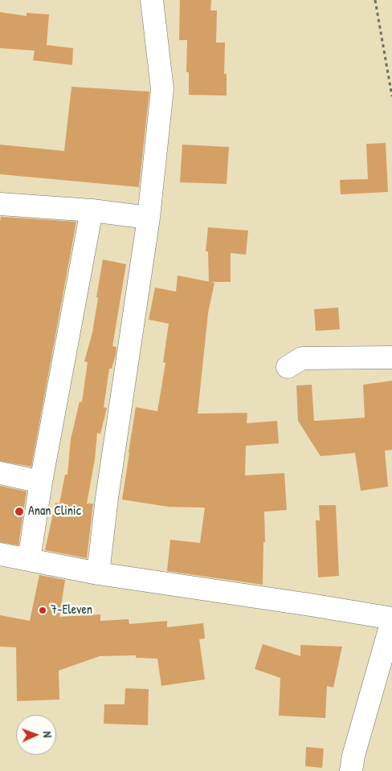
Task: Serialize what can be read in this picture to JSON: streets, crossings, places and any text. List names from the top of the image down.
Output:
{
  "places": ["Anan Clinic", "7-Eleven"],
  "north": "right"
}
